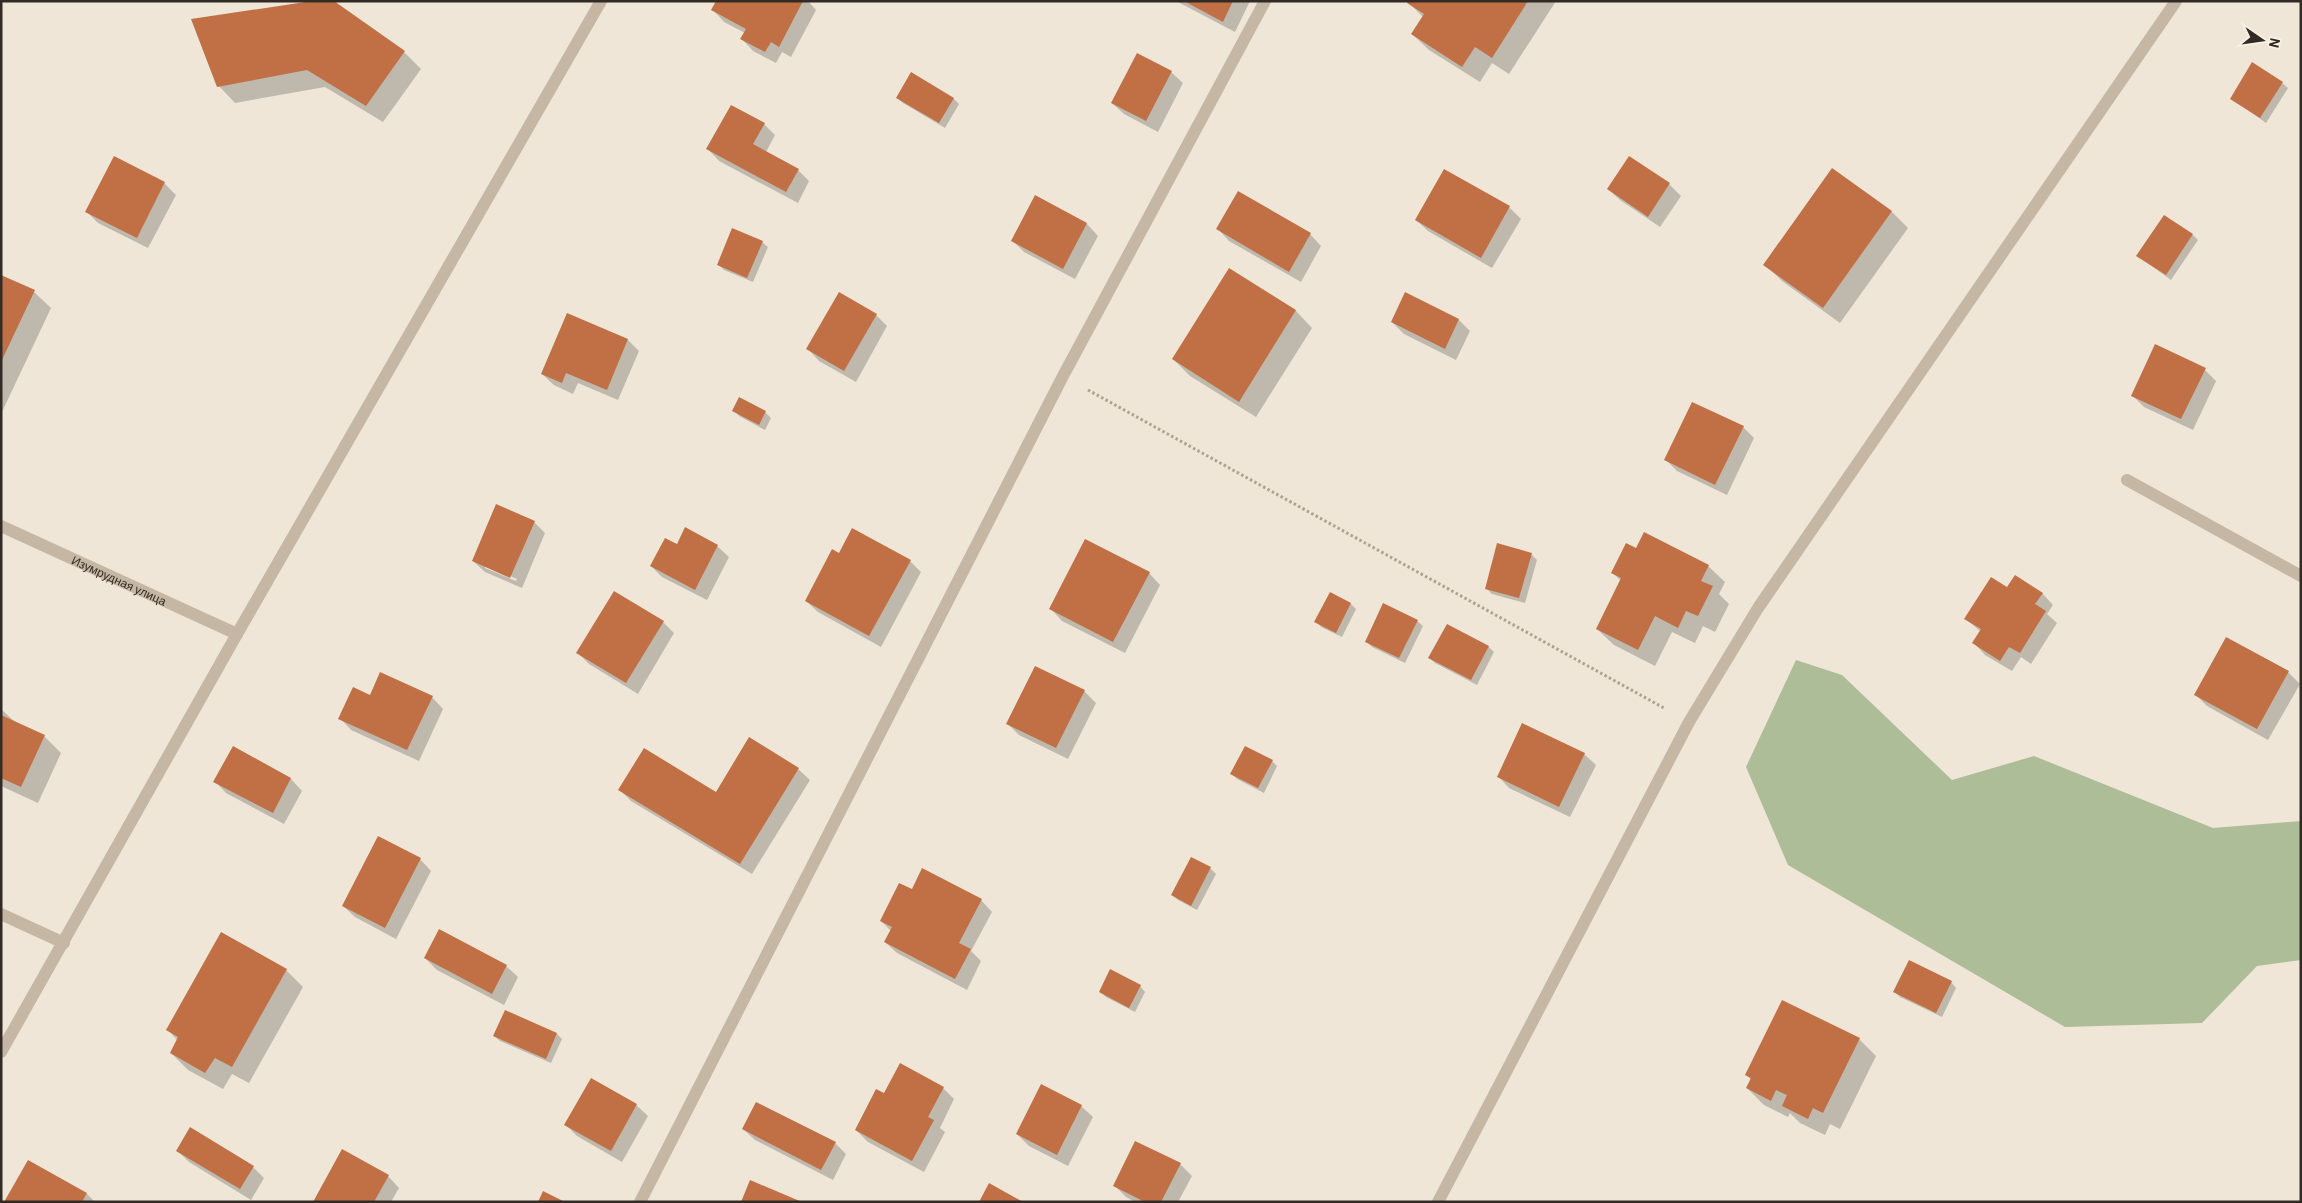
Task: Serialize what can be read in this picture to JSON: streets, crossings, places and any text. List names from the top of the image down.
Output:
{
  "streets": {
    "street": ["Изумрудная улица"]
  },
  "north": "right"
}
